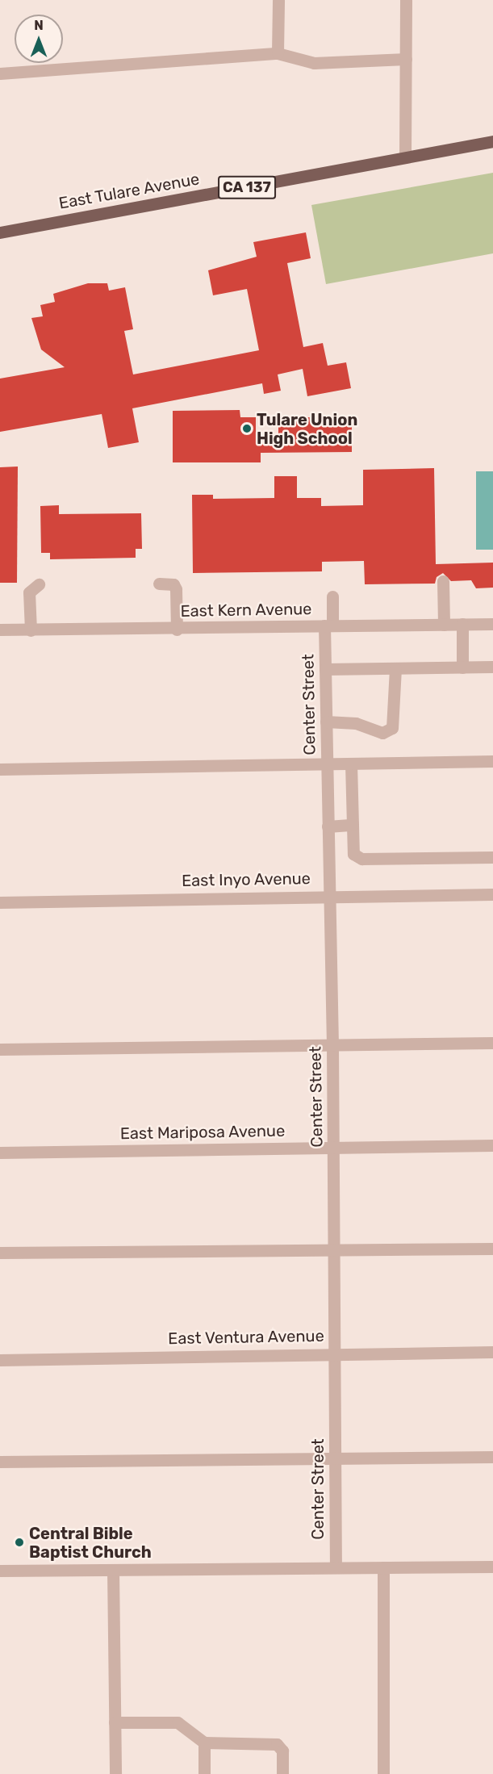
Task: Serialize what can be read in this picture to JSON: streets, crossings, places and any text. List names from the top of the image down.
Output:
{
  "streets": {
    "main road": ["CA 137", "East Tulare Avenue"],
    "street": [
      "East Kern Avenue",
      "Center Street",
      "East Inyo Avenue",
      "East Mariposa Avenue",
      "East Ventura Avenue"
    ]
  },
  "crossings": [
    ["East Kern Avenue", "Center Street"],
    ["Center Street", "East Inyo Avenue"],
    ["Center Street", "East Mariposa Avenue"],
    ["Center Street", "East Ventura Avenue"]
  ],
  "places": ["Tulare Union High School", "Central Bible Baptist Church"],
  "north": "top"
}
